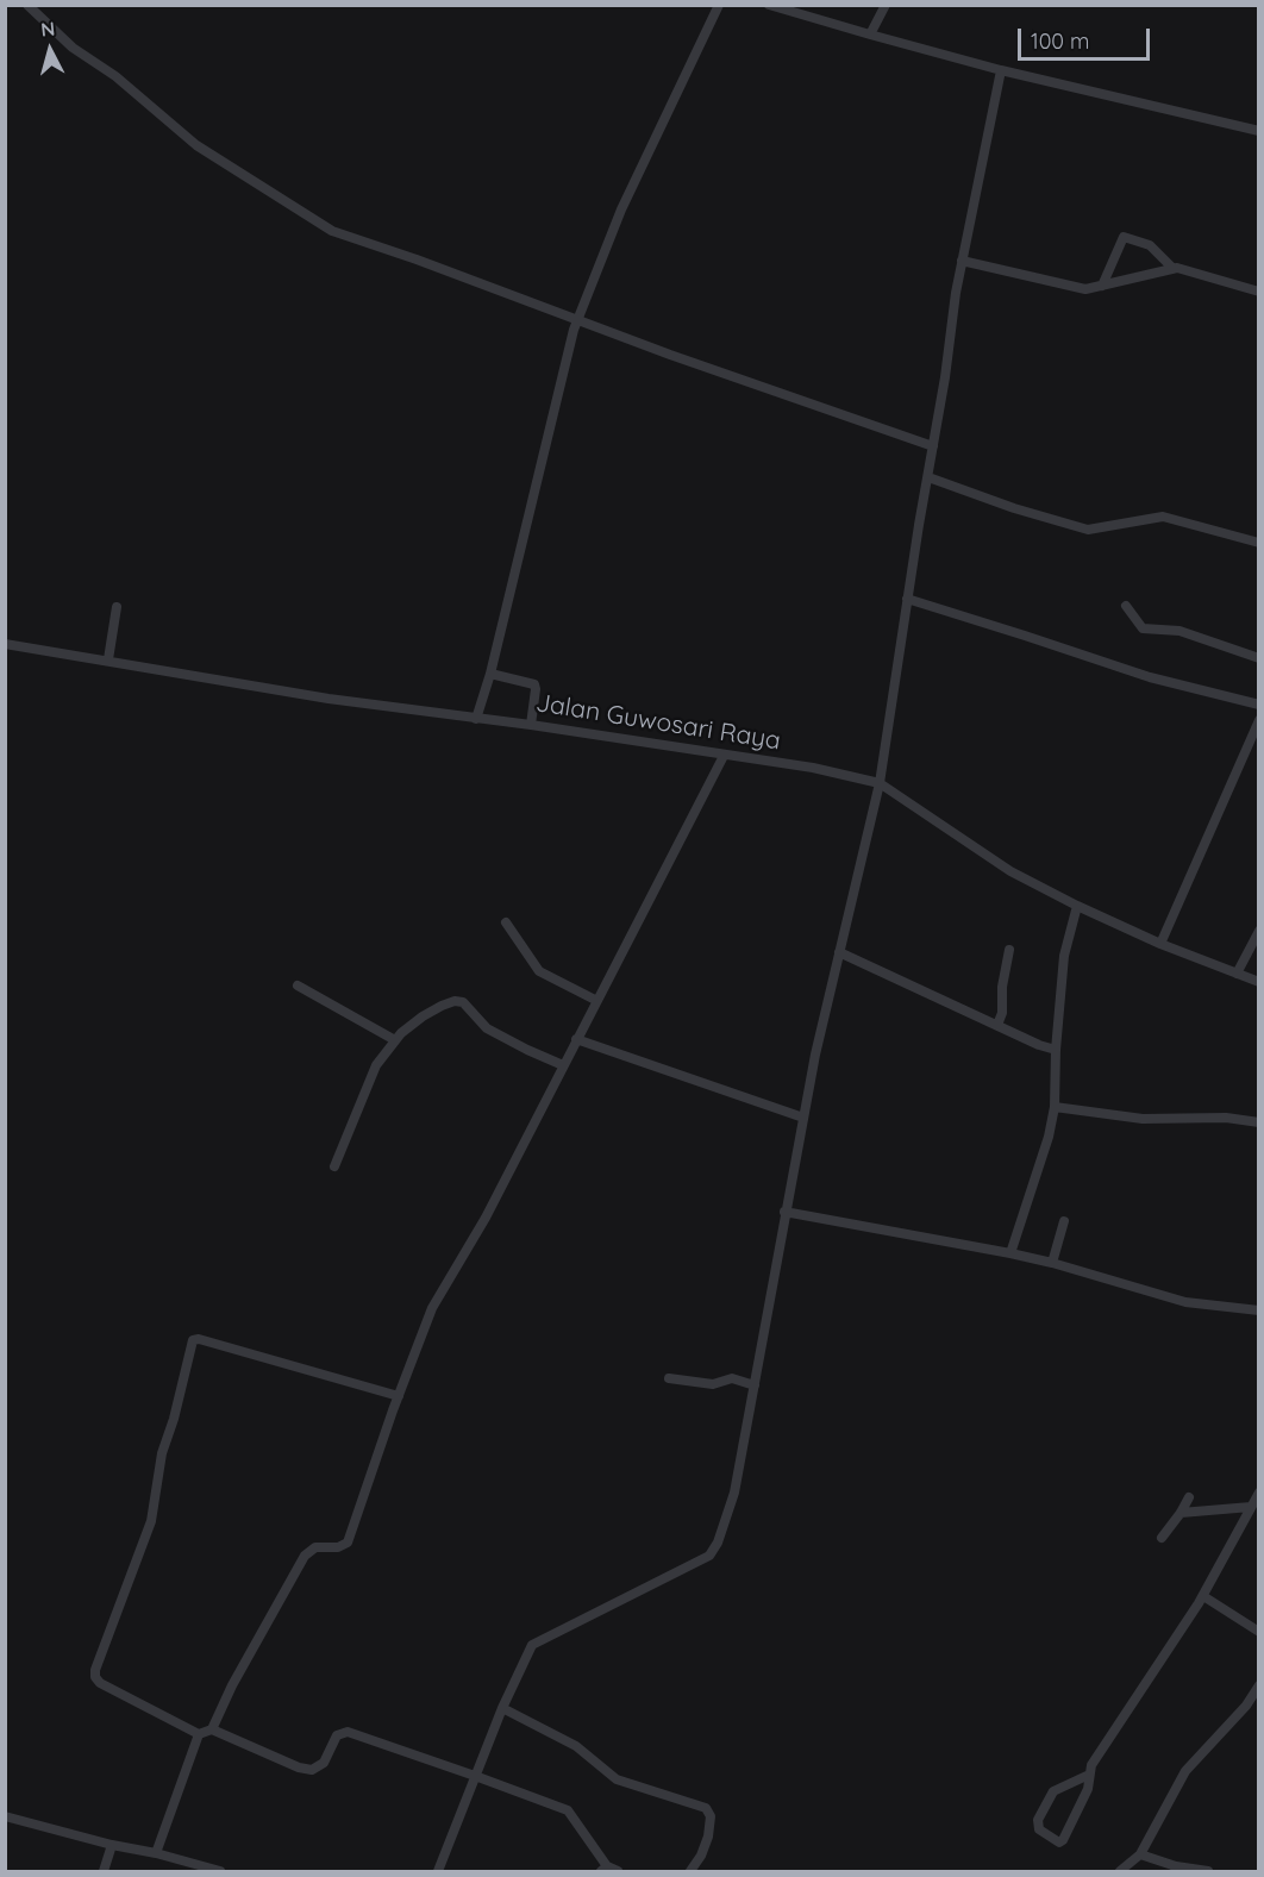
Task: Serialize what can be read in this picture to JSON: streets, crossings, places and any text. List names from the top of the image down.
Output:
{
  "streets": {
    "street": ["Jalan Guwosari Raya"]
  },
  "scale_bar": "100 m",
  "north": "top"
}
